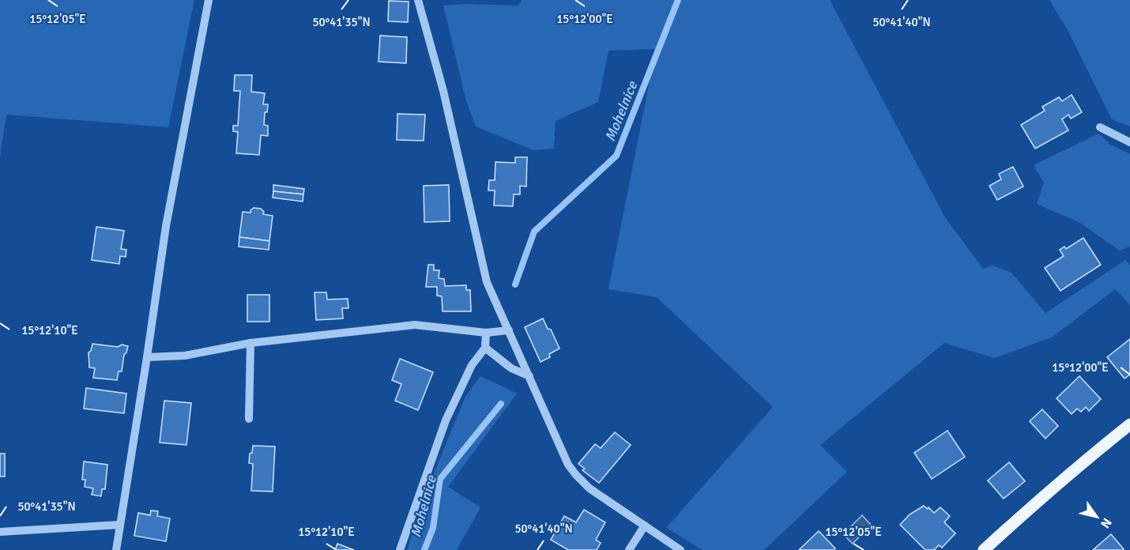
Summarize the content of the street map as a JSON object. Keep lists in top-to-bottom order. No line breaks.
{"water":["Mohelnice"],"north":"bottom right","coordinates":["15°12'05\"E","15°12'00\"E","50°41'35\"N","50°41'40\"N","15°12'10\"E"]}
